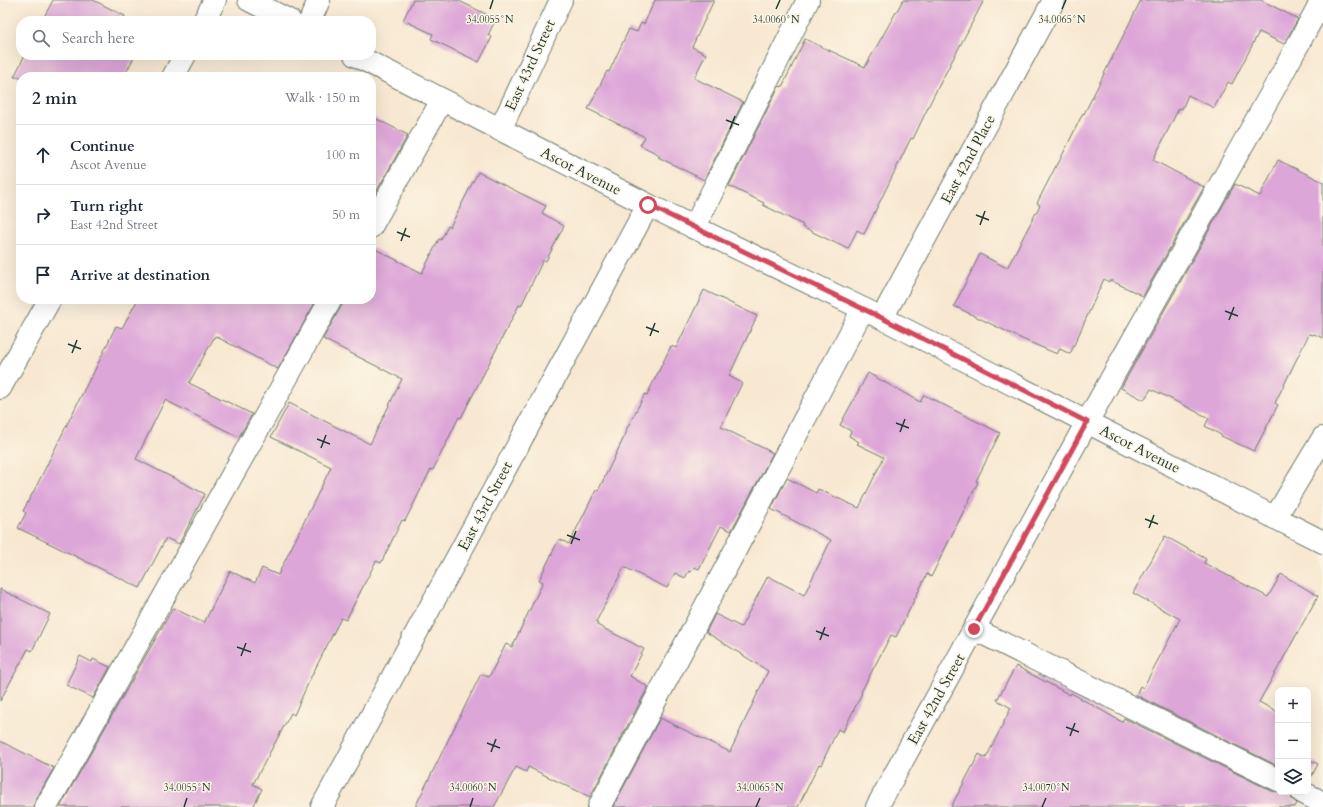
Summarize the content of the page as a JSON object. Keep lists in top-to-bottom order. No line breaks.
{"streets":{"street":["East 43rd Street","East 42nd Place","Ascot Avenue","East 42nd Street"]},"crossings":[["East 43rd Street","Ascot Avenue"],["East 42nd Place","Ascot Avenue"],["Ascot Avenue","East 42nd Street"]],"page":{"search":"Search here","heading":["2 min","Walk · 150 m"],"list":[["Continue","Ascot Avenue","100 m"],["Turn right","East 42nd Street","50 m"],"Arrive at destination"],"map_buttons":["+","−"]},"coordinates":["34.0055°N","34.0060°N","34.0065°N","34.0070°N"]}
